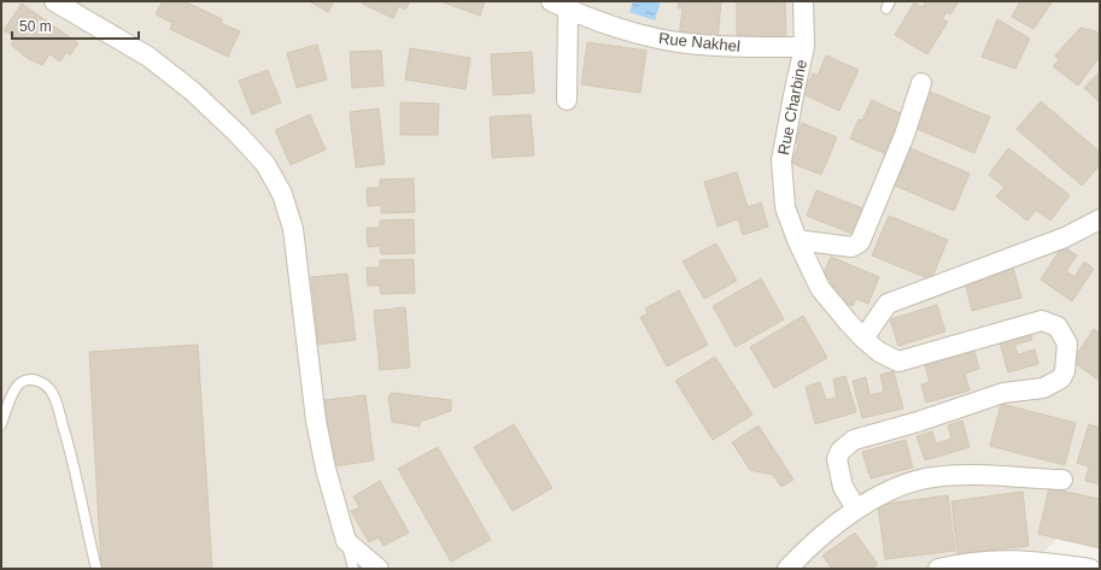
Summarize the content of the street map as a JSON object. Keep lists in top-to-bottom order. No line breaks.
{"streets":{"street":["Rue Nakhel","Rue Charbine"]},"crossings":[["Rue Nakhel","Rue Charbine"]],"scale_bar":"50 m"}
